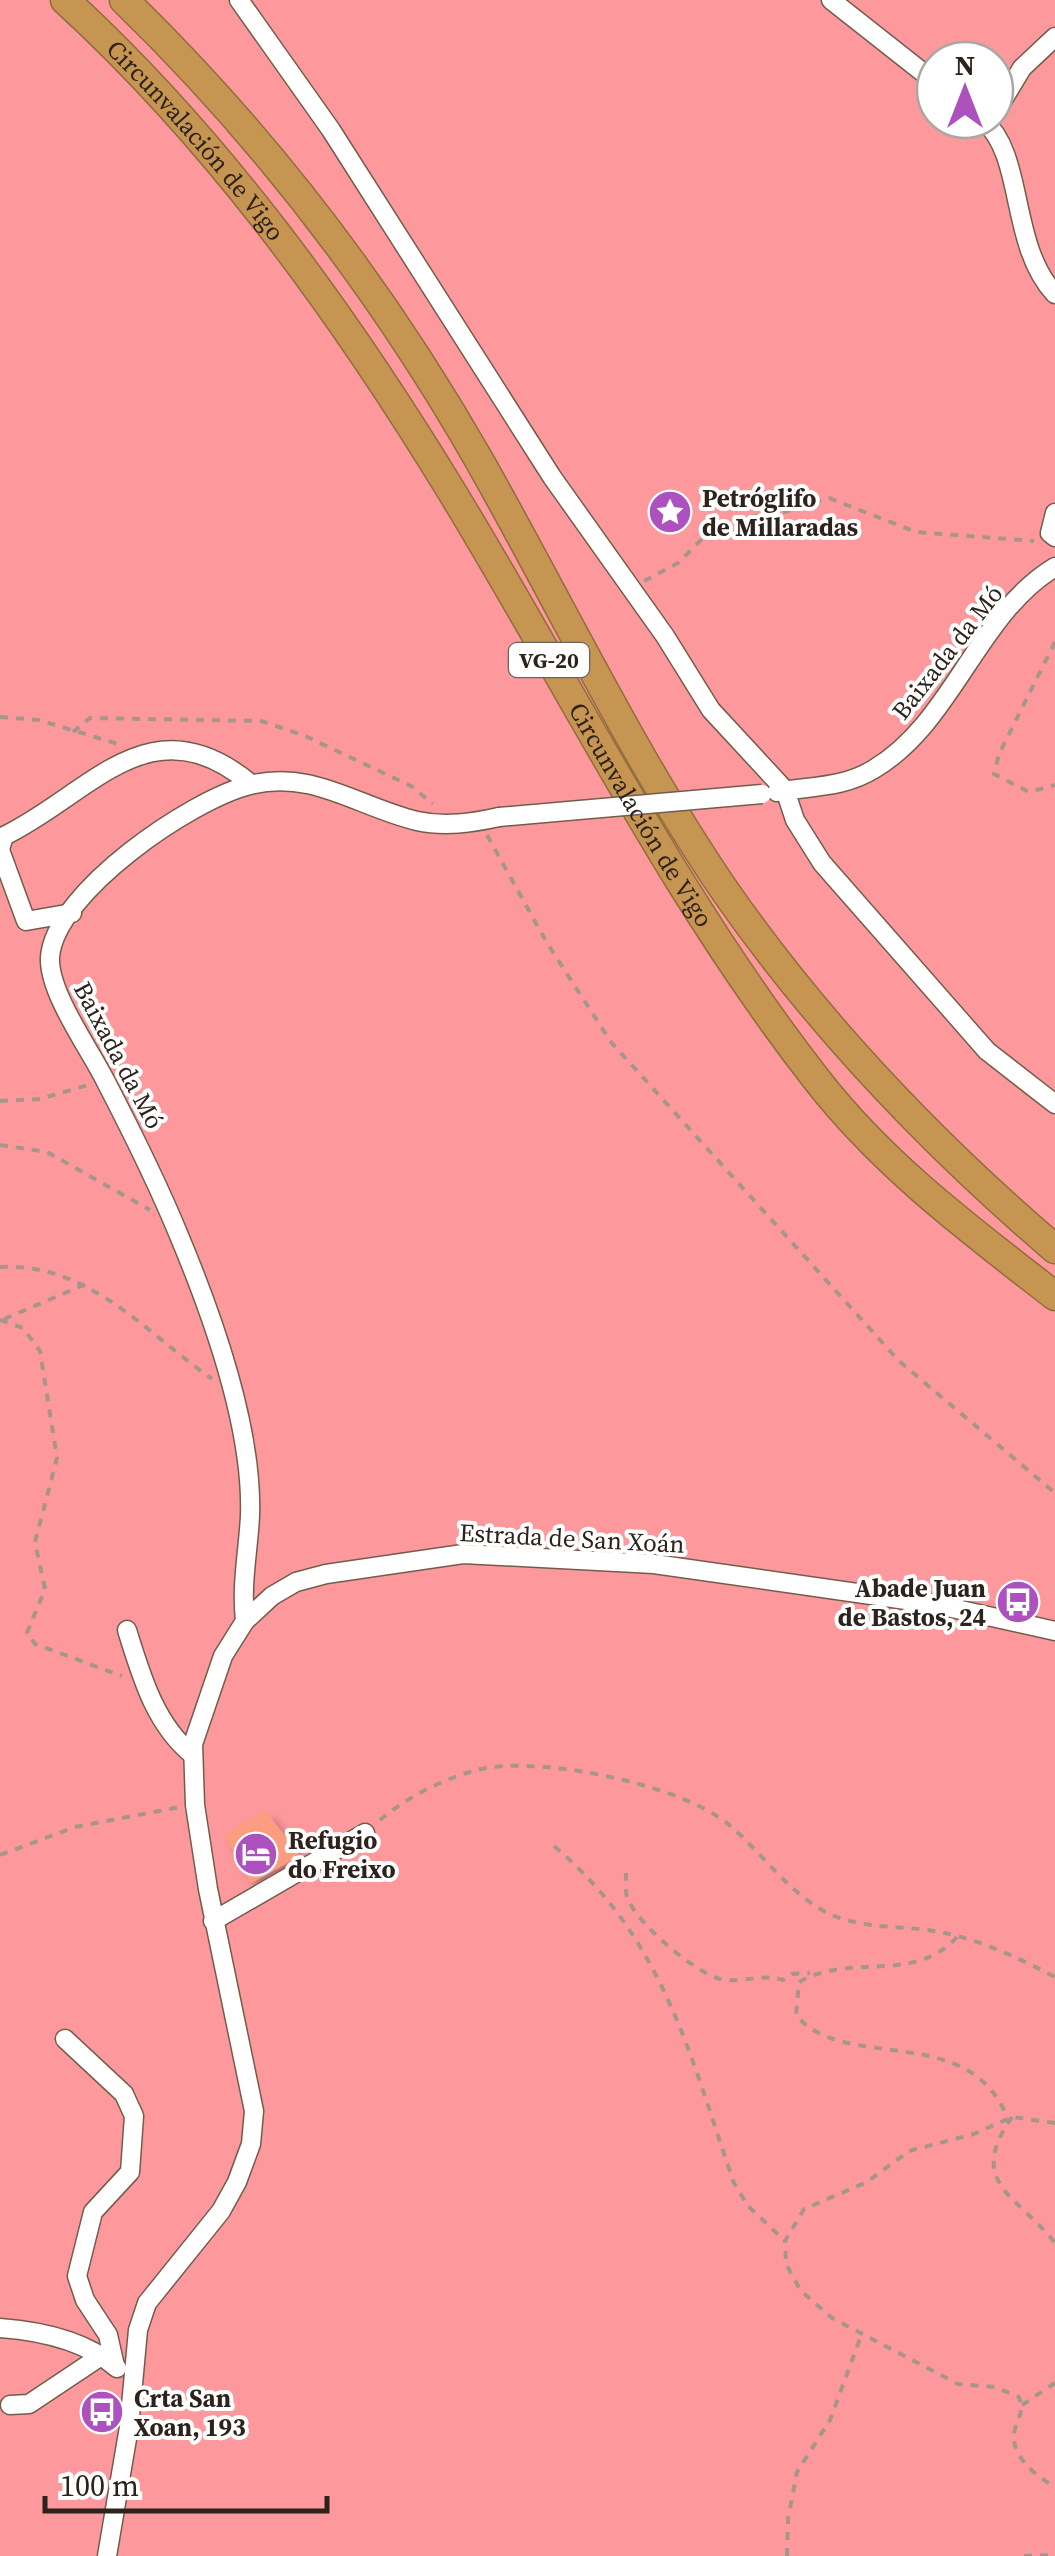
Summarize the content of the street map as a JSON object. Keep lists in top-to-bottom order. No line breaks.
{"streets":{"highway":["Circunvalación de Vigo","VG-20"],"street":["Baixada da Mó","Estrada de San Xoán"]},"crossings":[["Baixada da Mó","Estrada de San Xoán"]],"places":{"place":["Petróglifo de Millaradas"],"bus stop":["Abade Juan de Bastos, 24","Crta San Xoan, 193"],"hotel":["Refugio do Freixo"]},"scale_bar":"100 m","north":"top"}
